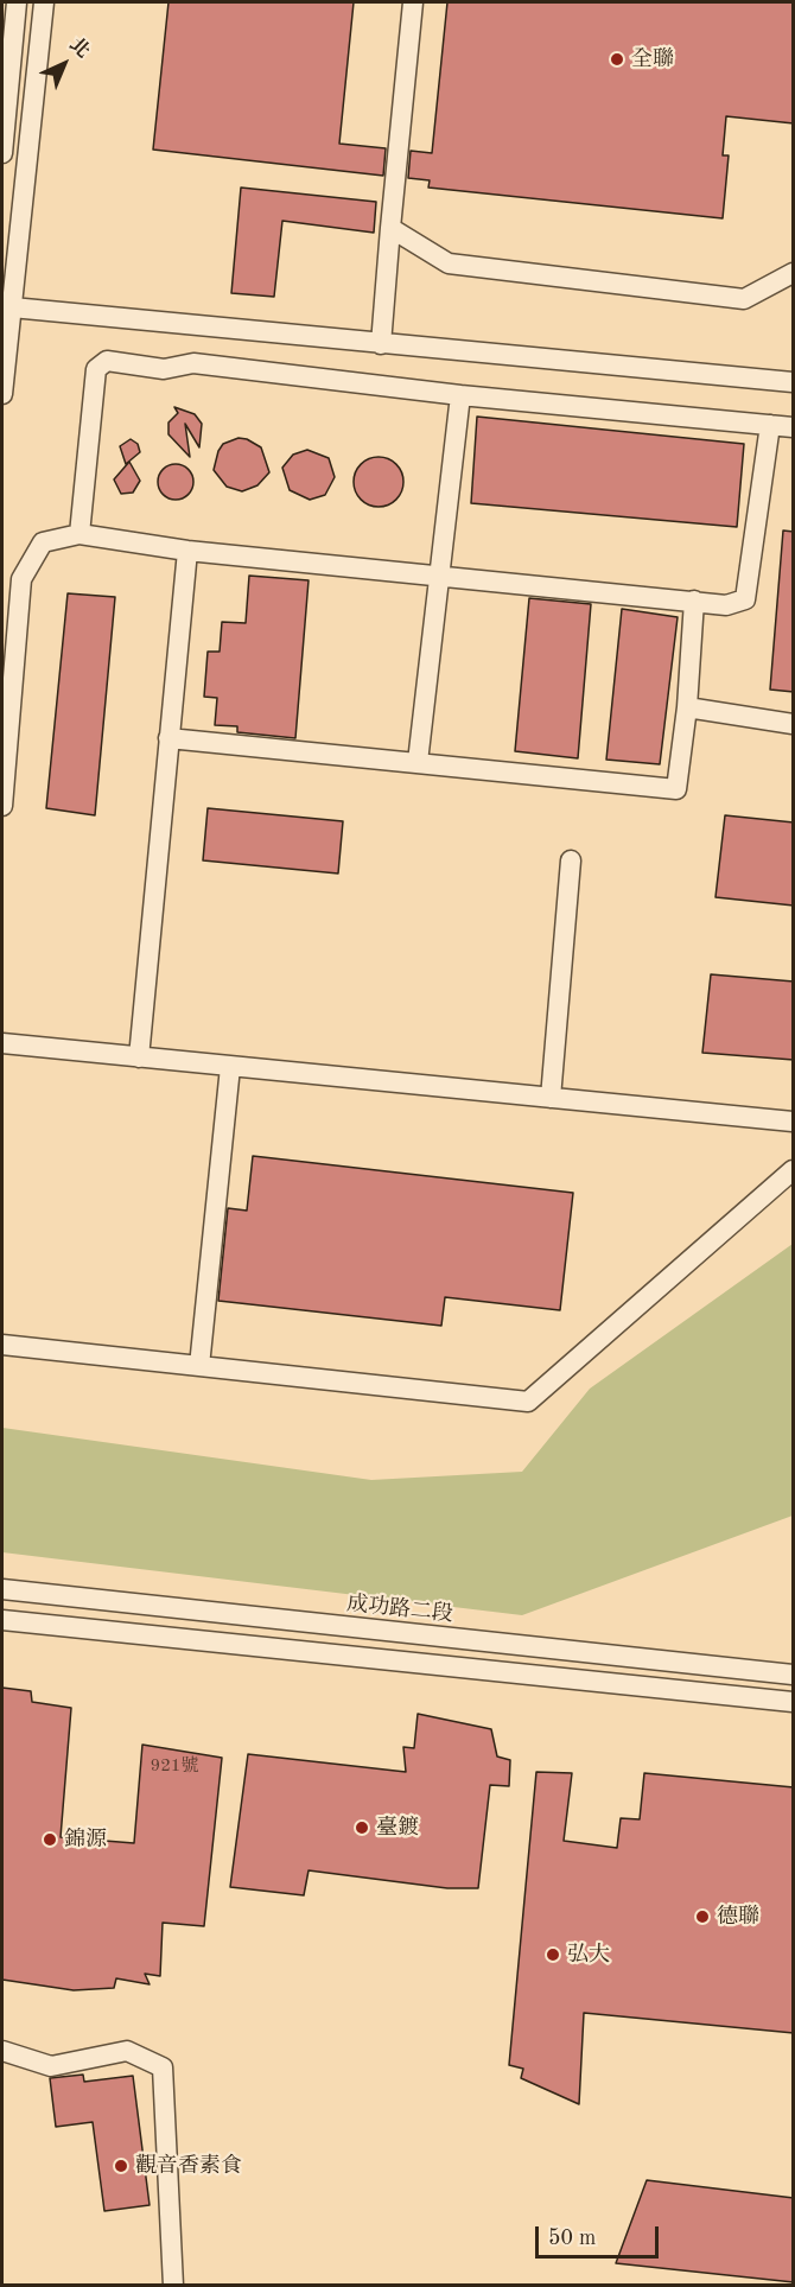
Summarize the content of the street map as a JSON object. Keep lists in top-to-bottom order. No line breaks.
{"streets":{"street":["成功路二段"]},"places":["全聯","臺鍍","錦源","德聯","弘大","觀音香素食"],"house_numbers":["921號"],"scale_bar":"50 m","north":"top right"}
